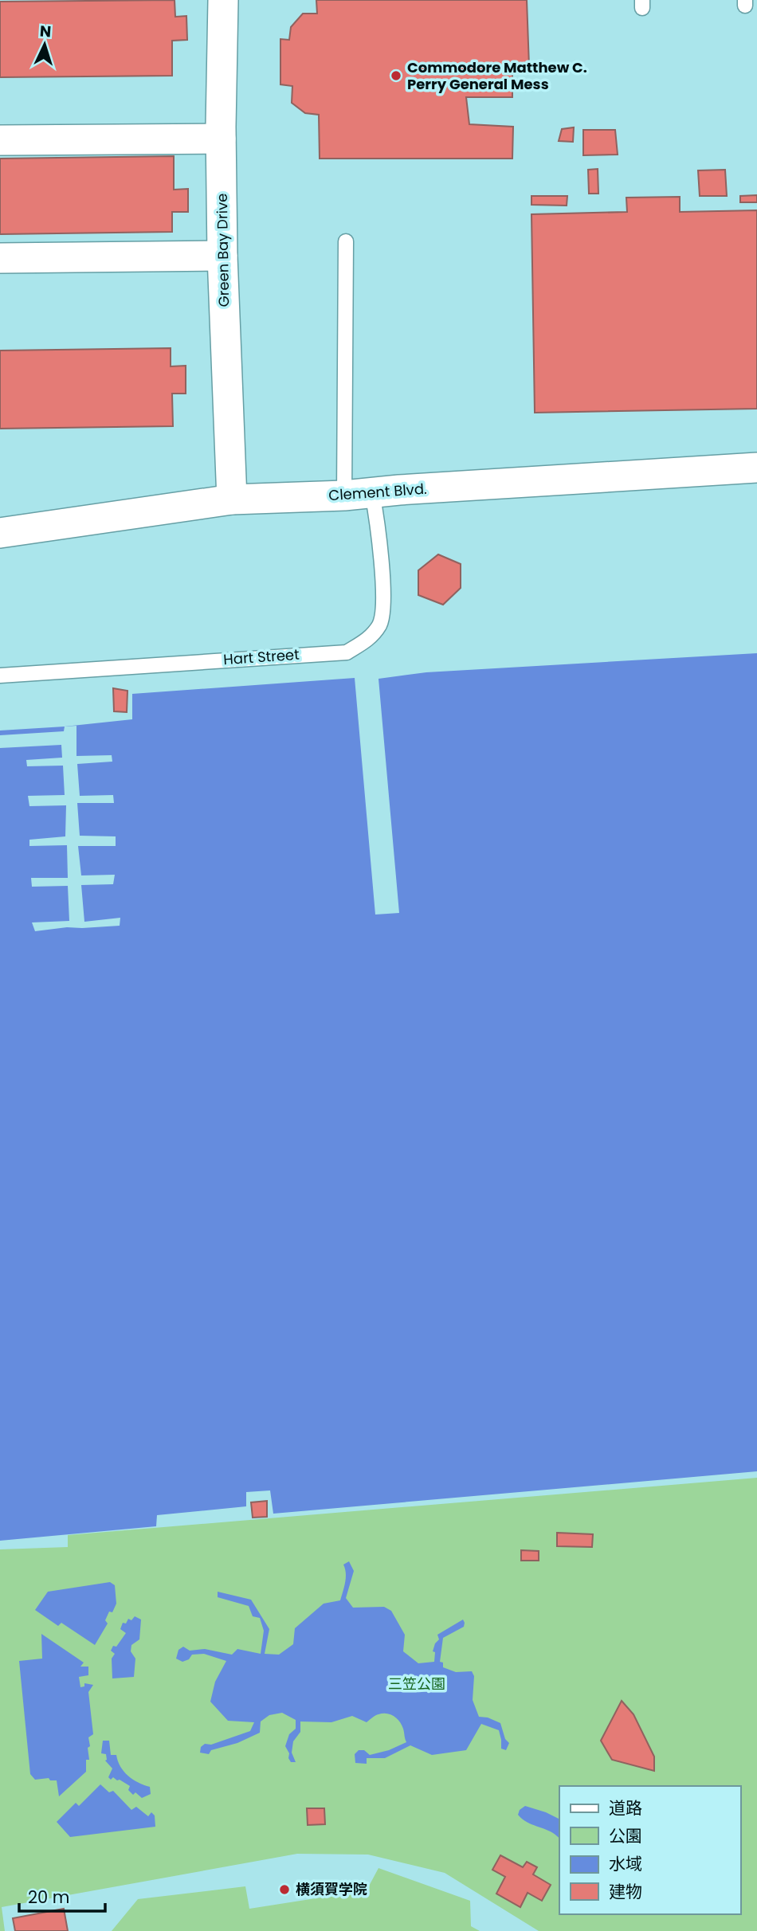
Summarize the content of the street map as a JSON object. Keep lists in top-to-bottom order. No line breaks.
{"streets":{"street":["Green Bay Drive","Clement Blvd."],"lane":["Hart Street"]},"crossings":[["Green Bay Drive","Clement Blvd."],["Clement Blvd.","Hart Street"]],"parks":["三笠公園"],"places":["Commodore Matthew C. Perry General Mess","横須賀学院"],"legend":["道路","公園","水域","建物"],"scale_bar":"20 m","north":"top"}
